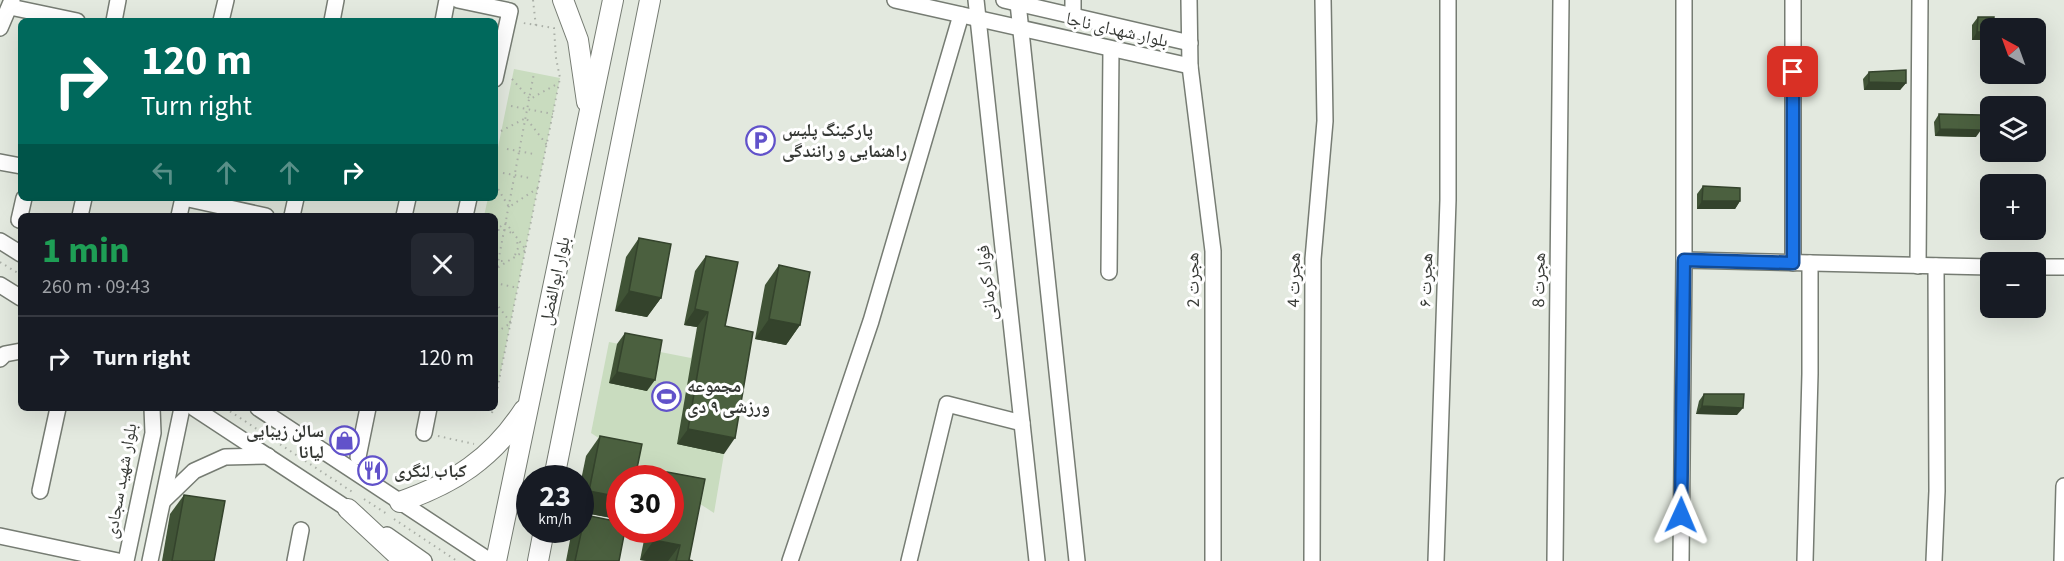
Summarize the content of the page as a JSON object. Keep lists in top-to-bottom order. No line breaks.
{"streets":{"main road":["بلوار ابوالفضل"],"street":["بلوار شهدای ناجا","هجرت 2","هجرت 4","هجرت ۶","هجرت 8","فواد کرمانی","بلوار شهید سجادی"]},"crossings":[["بلوار شهدای ناجا","هجرت 2"],["بلوار شهدای ناجا","فواد کرمانی"]],"places":{"parking":["پارکینگ پلیس راهنمایی و رانندگی"],"sports":["مجموعه ورزشی ۹ دی"],"shop":["سالن زیبایی لیانا"],"restaurant":["کباب لنگری"]},"north":"top left","page":{"map_buttons":["+","−"],"turn":["120 m","Turn right"],"heading":["1 min","260 m · 09:43"],"list":[{"name":"Turn right","value":"120 m"}],"speed":"23 km/h","limit":"30"}}
